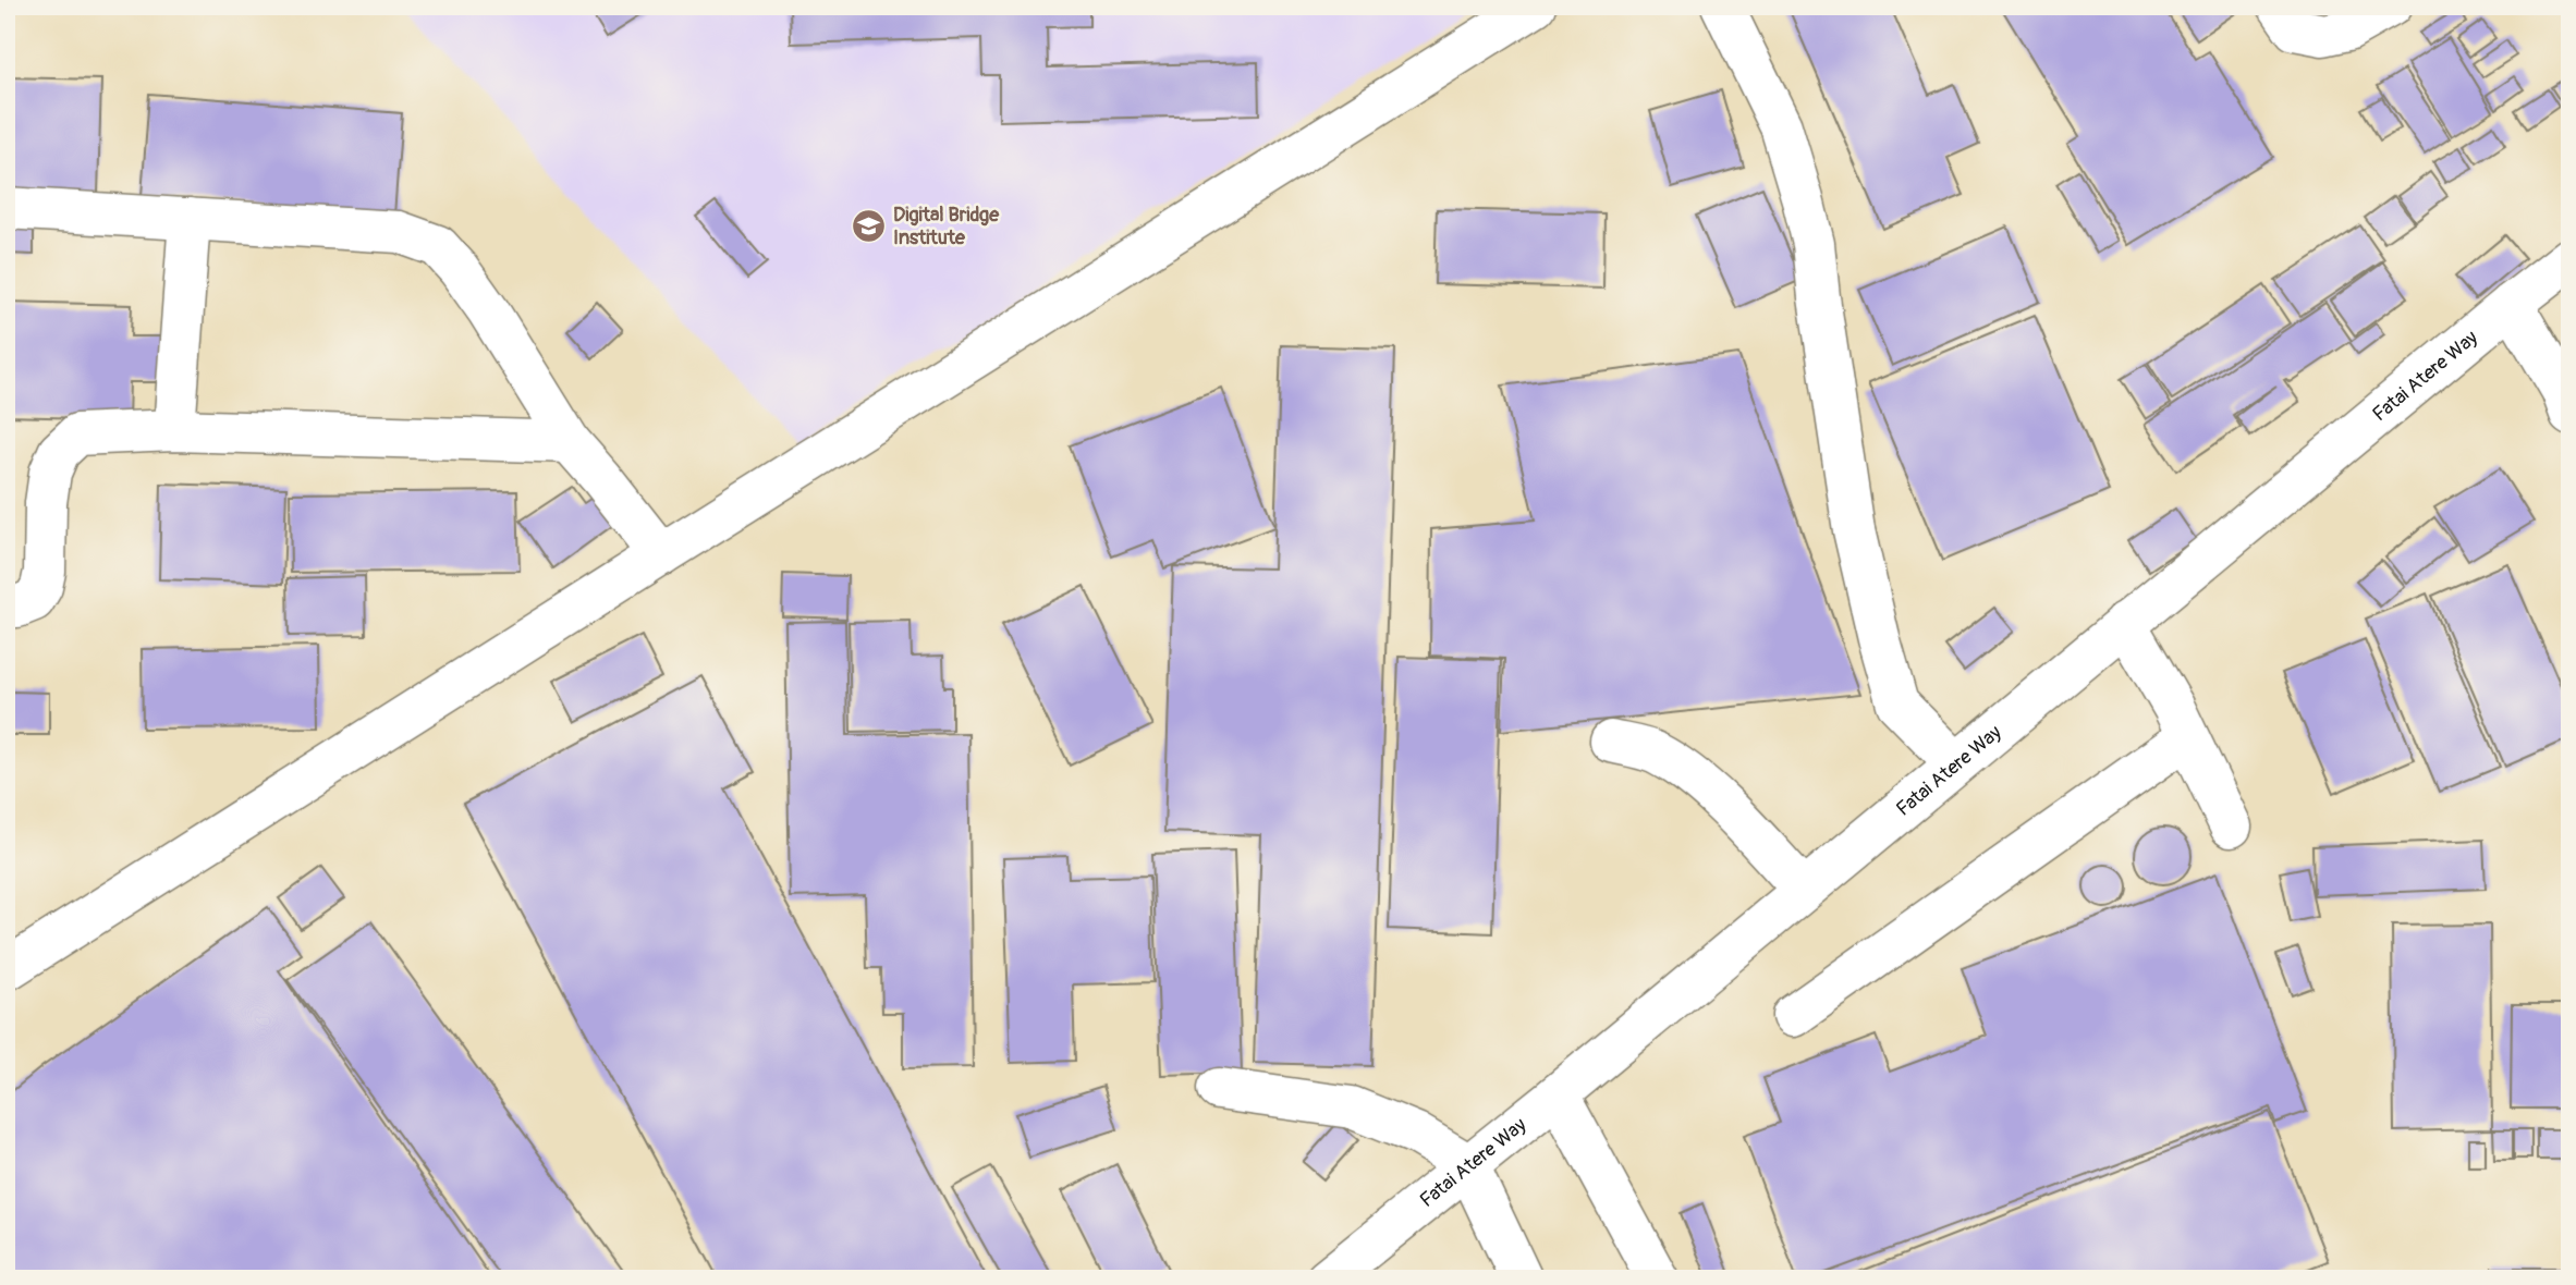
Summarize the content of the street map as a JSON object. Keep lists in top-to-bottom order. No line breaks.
{"streets":{"street":["Fatai Atere Way"]},"places":{"school or university":["Digital Bridge Institute"]}}
